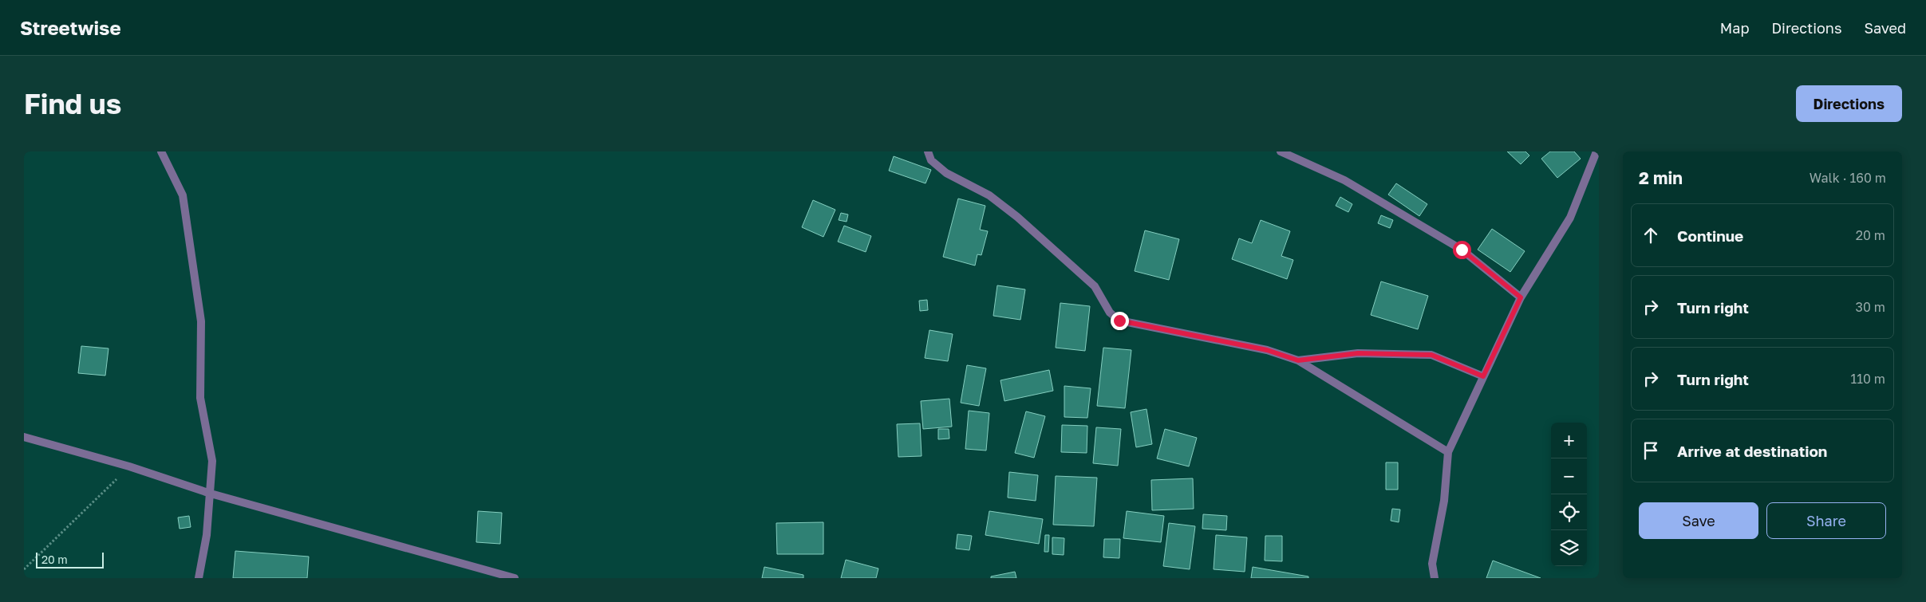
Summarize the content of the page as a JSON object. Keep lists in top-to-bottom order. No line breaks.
{"scale_bar":"20 m","page":{"header":"Streetwise","nav":["Map","Directions","Saved"],"buttons":["Directions",["Save","Share"]],"title":"Find us","heading":["2 min","Walk · 160 m"],"list":[["Continue","20 m"],["Turn right","30 m"],["Turn right","110 m"],"Arrive at destination"],"map_buttons":["+","−"],"scale":"20 m"}}
